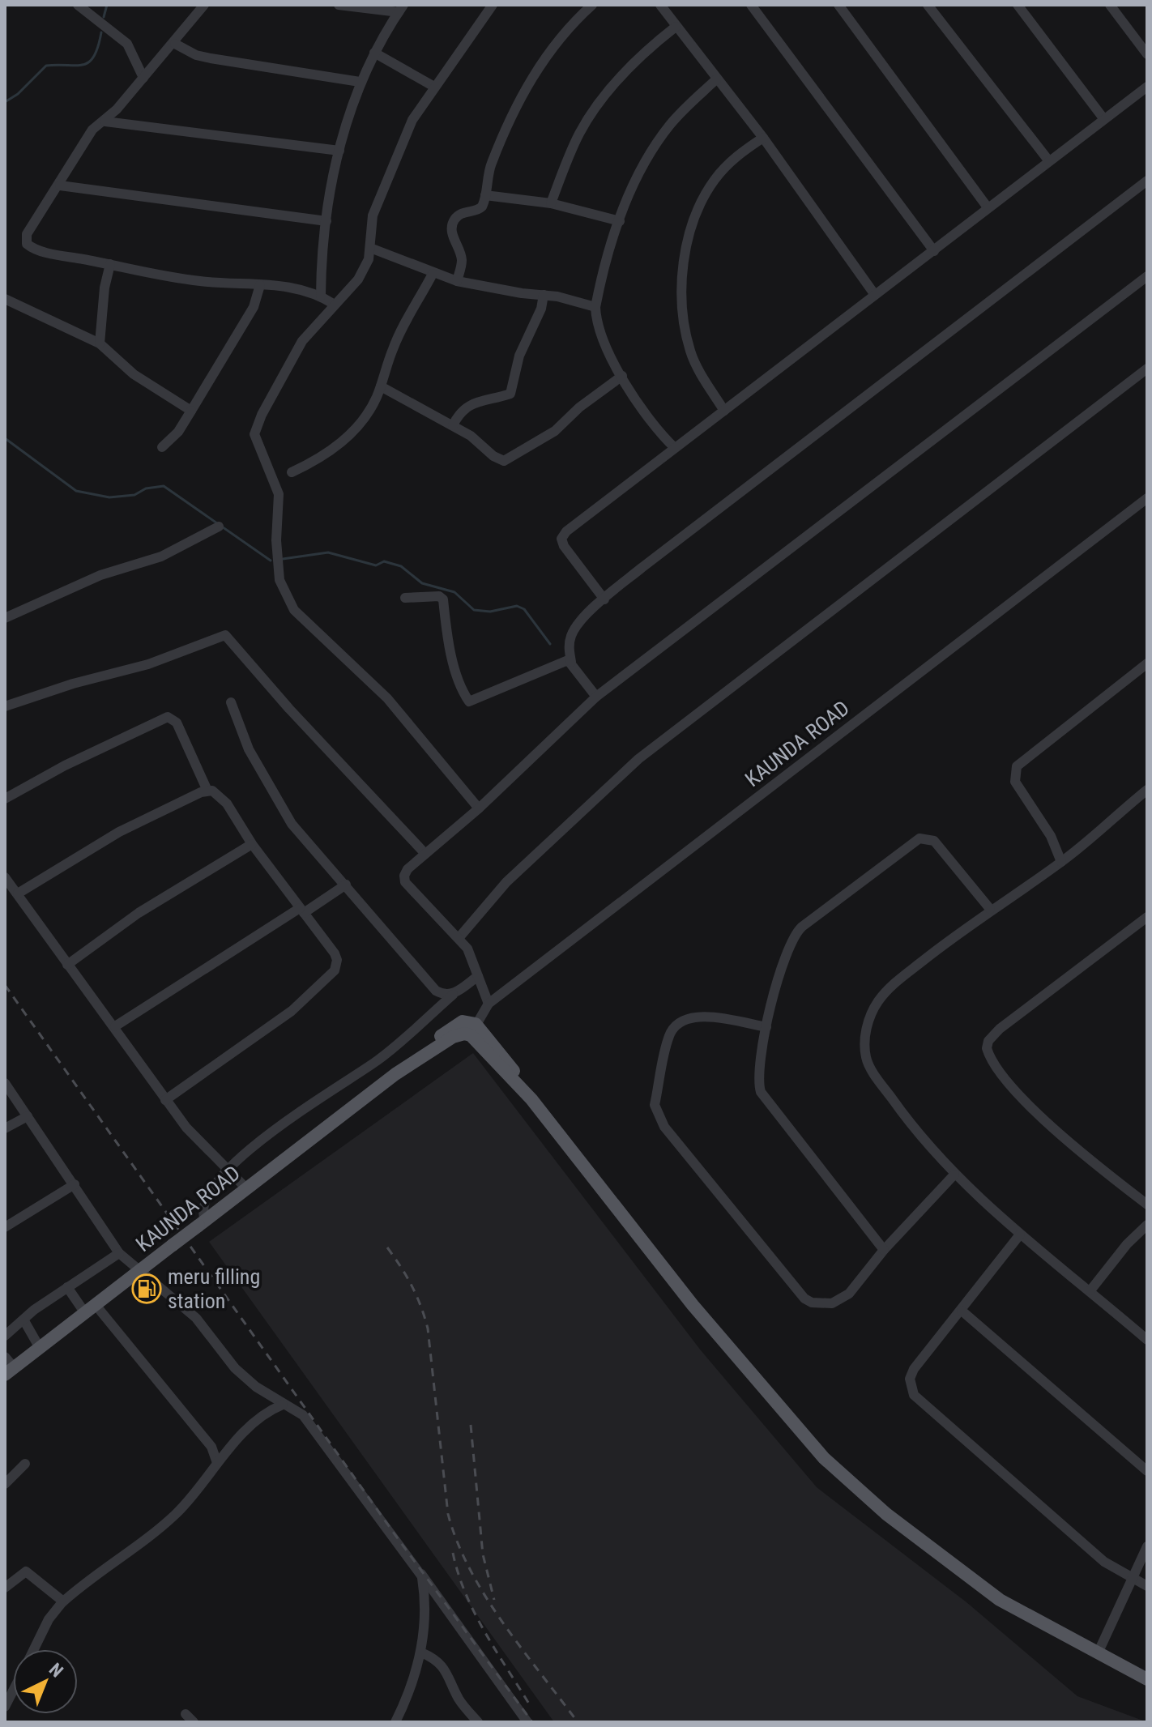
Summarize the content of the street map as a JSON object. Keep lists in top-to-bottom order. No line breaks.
{"streets":{"main road":["KAUNDA ROAD"]},"places":{"fuel station":["meru filling station"]},"north":"top right"}
